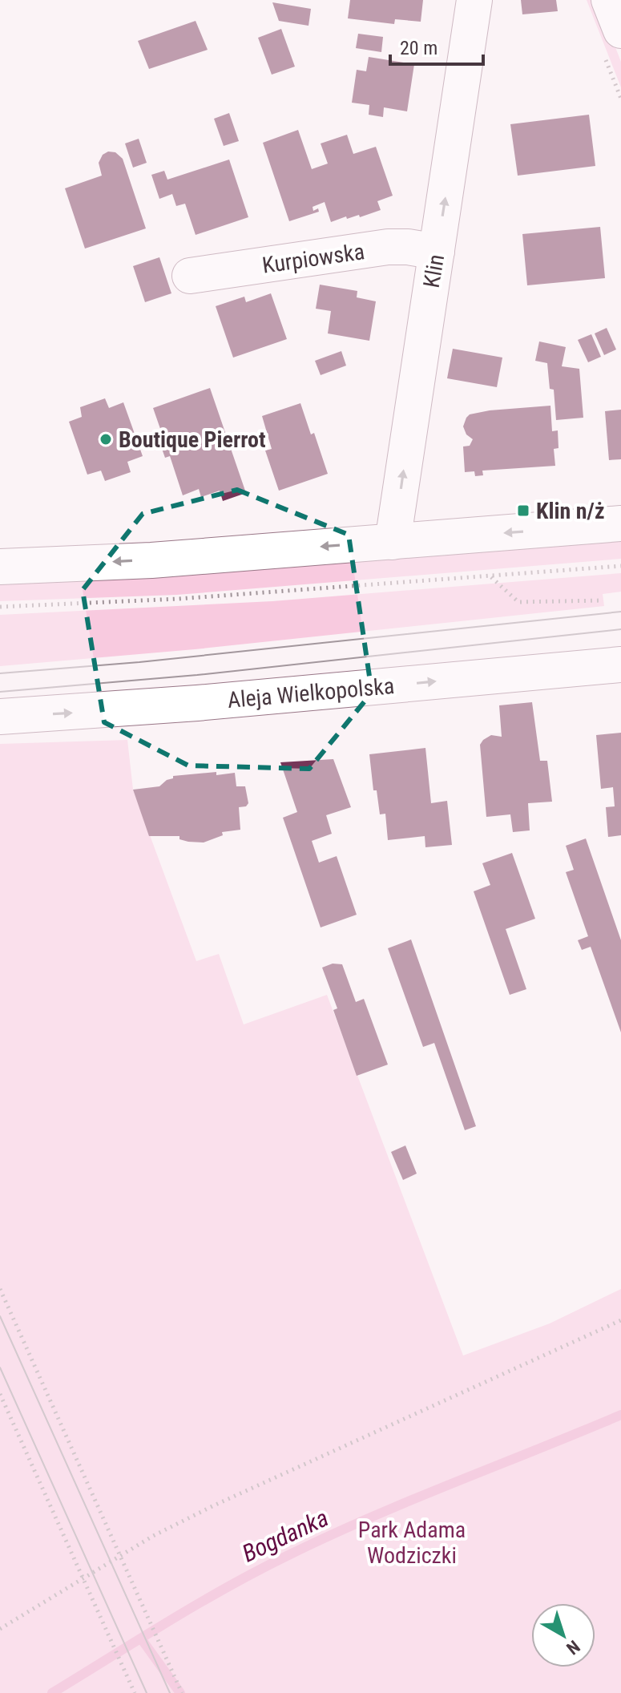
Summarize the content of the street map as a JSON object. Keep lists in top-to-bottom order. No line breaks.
{"streets":{"street":["Kurpiowska","Klin","Aleja Wielkopolska"]},"crossings":[["Kurpiowska","Klin"]],"one_way":["Klin"],"water":["Bogdanka"],"parks":["Park Adama Wodziczki"],"places":{"other":["Boutique Pierrot"],"transit":["Klin n/ż"]},"scale_bar":"20 m","north":"bottom right"}
